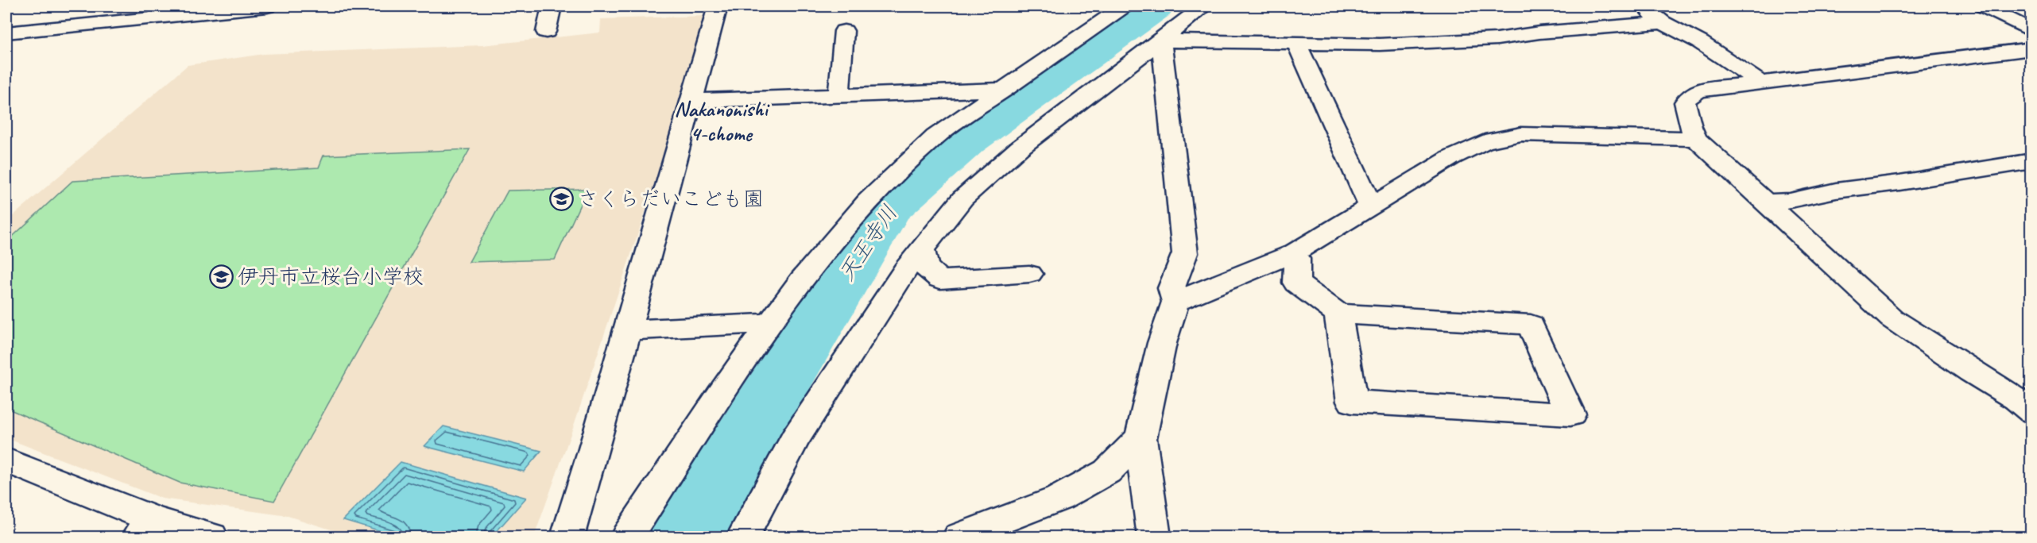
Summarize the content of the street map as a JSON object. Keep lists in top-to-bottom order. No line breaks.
{"districts":["Nakanonishi 4-chome"],"water":["天王寺川"],"places":{"school or university":["さくらだいこども園","伊丹市立桜台小学校"]}}
